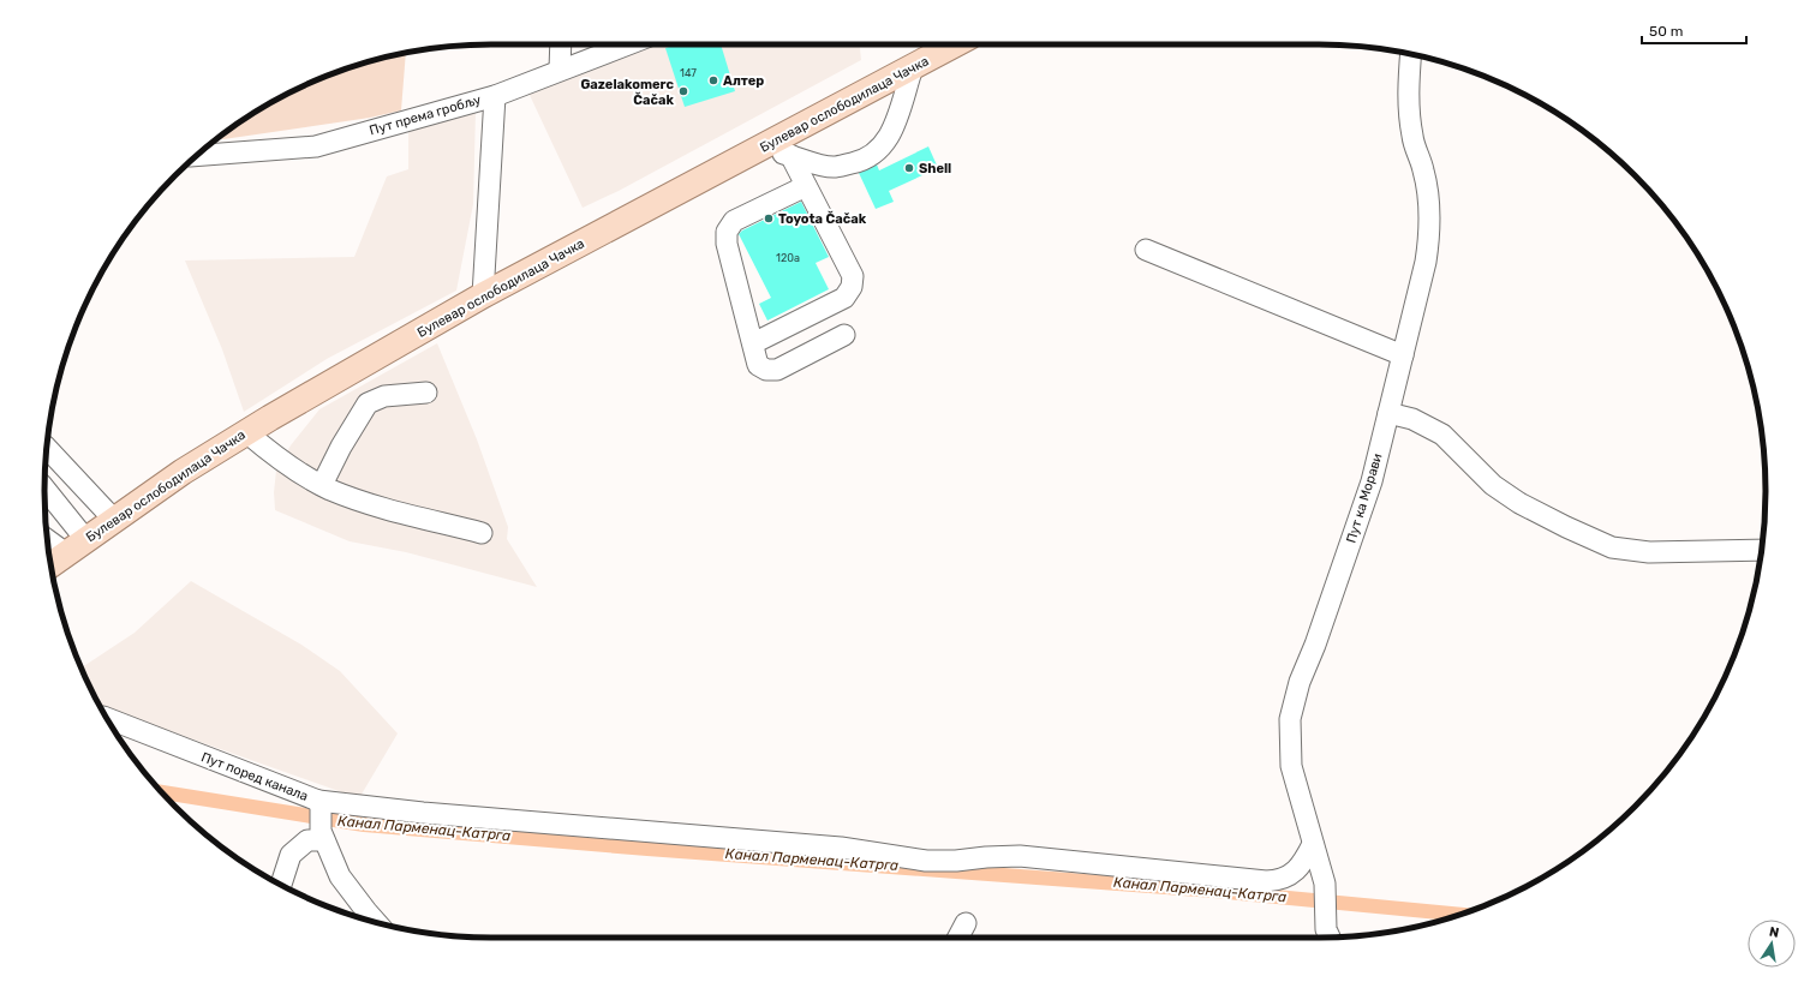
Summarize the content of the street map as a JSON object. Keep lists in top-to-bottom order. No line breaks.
{"streets":{"main road":["Булевар ослободилаца Чачка"],"street":["Пут према гробљу","Пут ка Морави","Пут поред канала"]},"water":["Канал Парменац-Катрга"],"places":["Алтер","Gazelakomerc Čačak","Shell","Toyota Čačak"],"house_numbers":["147","120a"],"scale_bar":"50 m","north":"top"}
